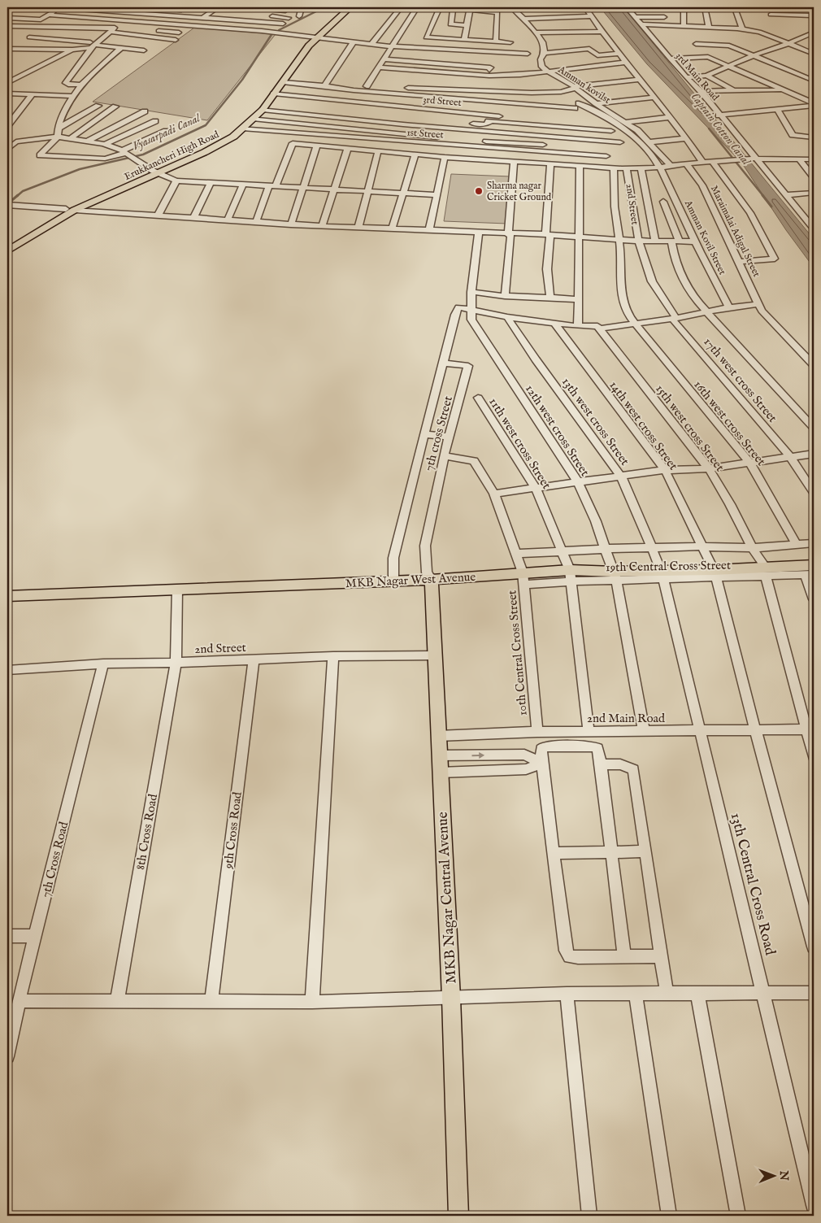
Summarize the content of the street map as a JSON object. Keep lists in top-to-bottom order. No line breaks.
{"streets":{"main road":["Erukkancheri High Road","MKB Nagar West Avenue","MKB Nagar Central Avenue"],"street":["3rd Main Road","Amman kovilst","3rd Street","1st Street","2nd Street","Maraimalai Adigal Street","Amman Kovil Street","17th west cross Street","13th west cross Street","16th west cross Street","14th west cross Street","15th west cross Street","12th west cross Street","7th cross Street","11th west cross Street","10th Central Cross Street","2nd Main Road","9th Cross Road","8th Cross Road","7th Cross Road","13th Central Cross Road"]},"crossings":[["3rd Street","Erukkancheri High Road"],["1st Street","Erukkancheri High Road"],["2nd Street","17th west cross Street"],["2nd Street","9th Cross Road"],["2nd Street","8th Cross Road"],["2nd Street","7th Cross Road"],["2nd Street","MKB Nagar Central Avenue"],["13th west cross Street","MKB Nagar West Avenue"],["13th west cross Street","13th Central Cross Road"],["14th west cross Street","MKB Nagar West Avenue"],["14th west cross Street","2nd Main Road"],["15th west cross Street","MKB Nagar West Avenue"],["12th west cross Street","MKB Nagar West Avenue"],["12th west cross Street","2nd Main Road"],["7th cross Street","MKB Nagar West Avenue"],["7th cross Street","10th Central Cross Street"],["7th cross Street","MKB Nagar Central Avenue"],["11th west cross Street","MKB Nagar West Avenue"],["11th west cross Street","2nd Main Road"],["MKB Nagar West Avenue","10th Central Cross Street"],["MKB Nagar West Avenue","8th Cross Road"],["MKB Nagar West Avenue","13th Central Cross Road"],["MKB Nagar West Avenue","MKB Nagar Central Avenue"],["10th Central Cross Street","2nd Main Road"],["2nd Main Road","13th Central Cross Road"],["2nd Main Road","MKB Nagar Central Avenue"]],"water":["Captain Cotton Canal","Vyasarpadi Canal"],"places":["Sharma nagar Cricket Ground"],"north":"right"}
